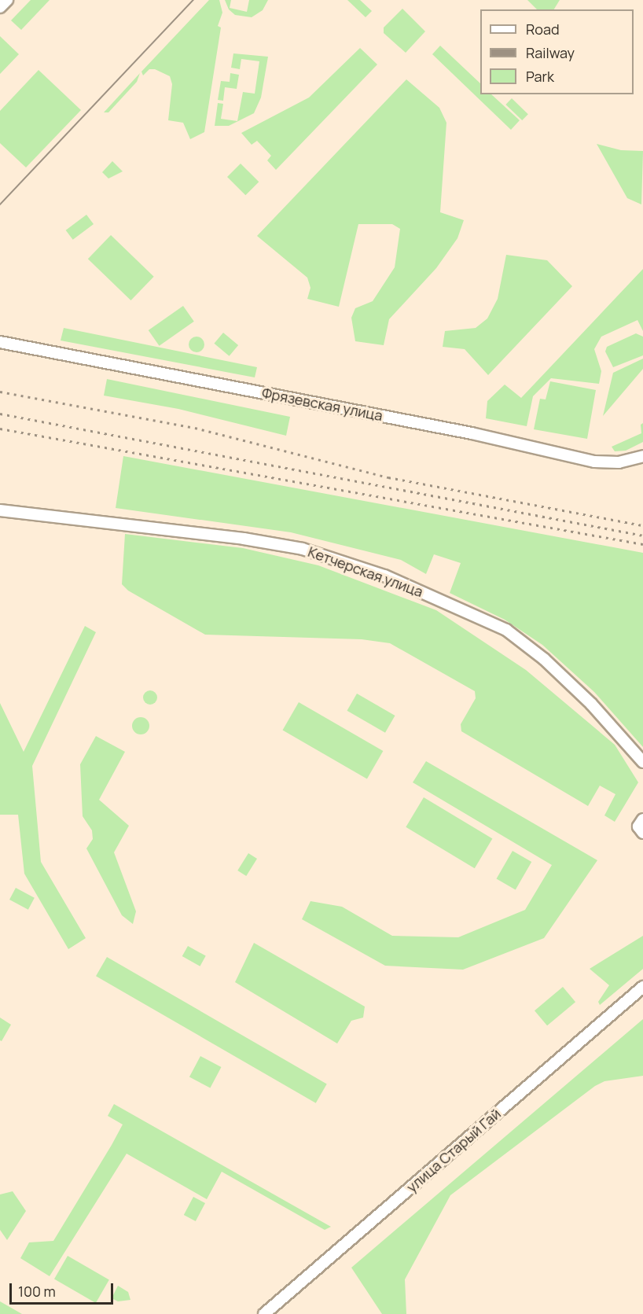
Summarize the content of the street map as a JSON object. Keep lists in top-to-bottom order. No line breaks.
{"streets":{"main road":["Фрязевская улица","Кетчерская улица","улица Старый Гай"]},"legend":["Road","Railway","Park"],"scale_bar":"100 m"}
